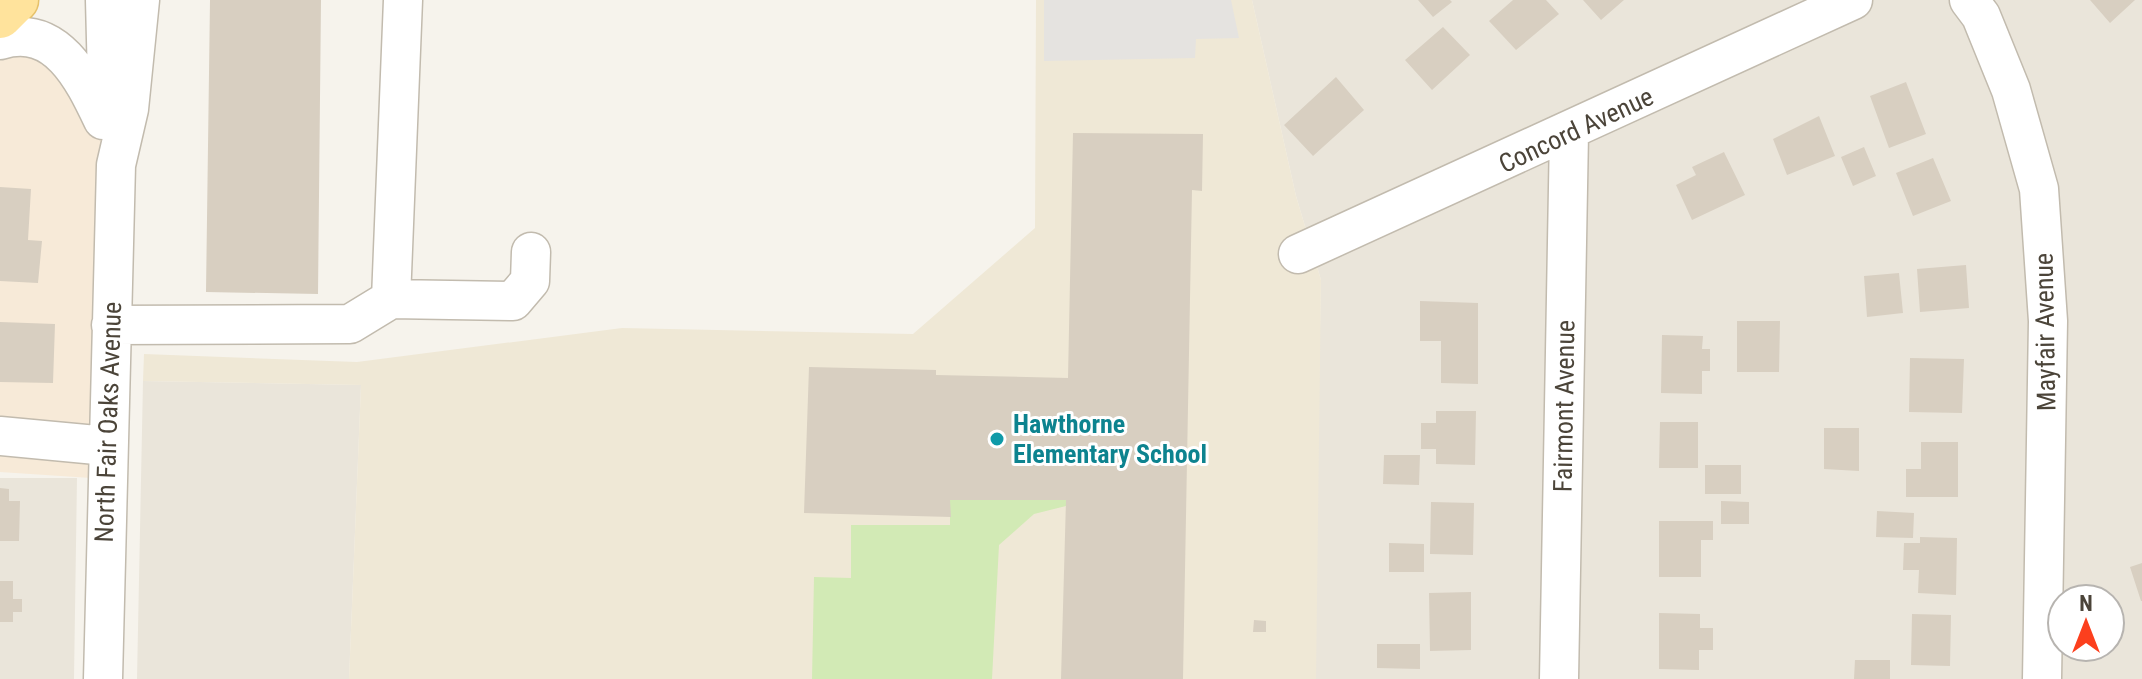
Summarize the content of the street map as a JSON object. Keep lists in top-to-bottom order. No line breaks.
{"streets":{"street":["Concord Avenue","Mayfair Avenue","Fairmont Avenue","North Fair Oaks Avenue"]},"crossings":[["Concord Avenue","Fairmont Avenue"]],"places":["Hawthorne Elementary School"],"north":"top"}
